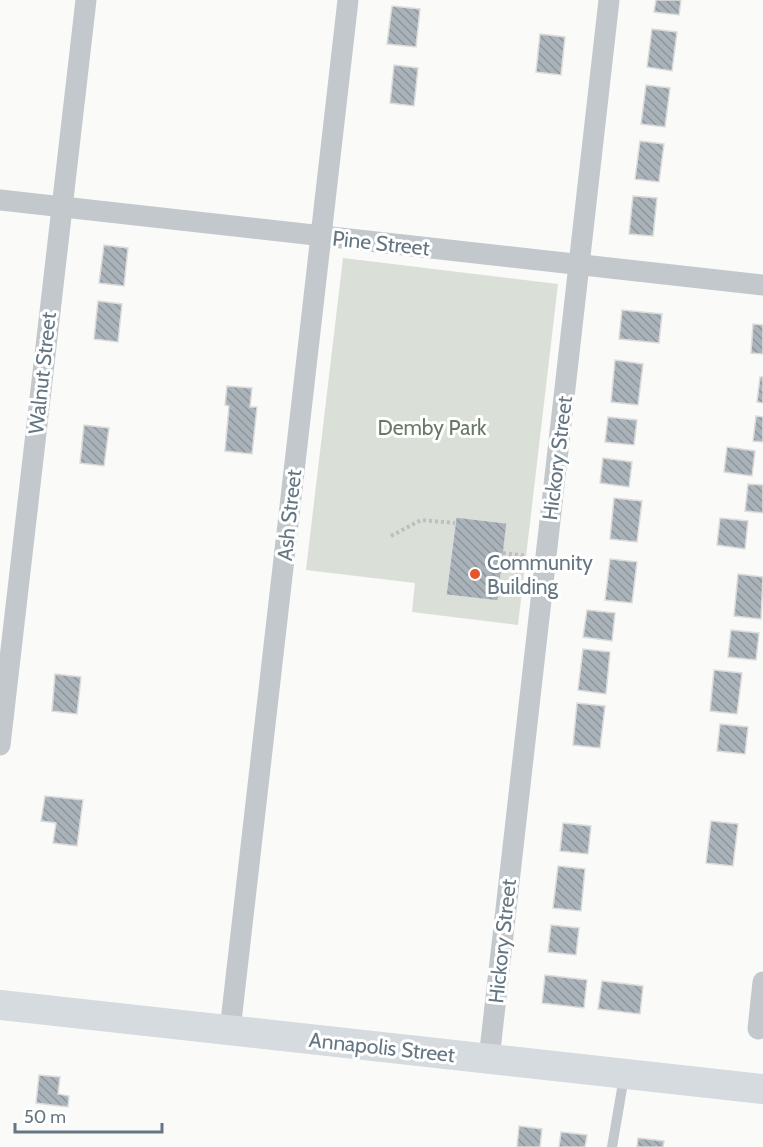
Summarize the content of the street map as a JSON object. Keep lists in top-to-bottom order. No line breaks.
{"streets":{"street":["Pine Street","Walnut Street","Hickory Street","Ash Street","Annapolis Street"]},"crossings":[["Pine Street","Walnut Street"],["Pine Street","Hickory Street"],["Pine Street","Ash Street"],["Hickory Street","Annapolis Street"],["Ash Street","Annapolis Street"]],"parks":["Demby Park"],"places":["Community Building"],"scale_bar":"50 m"}
